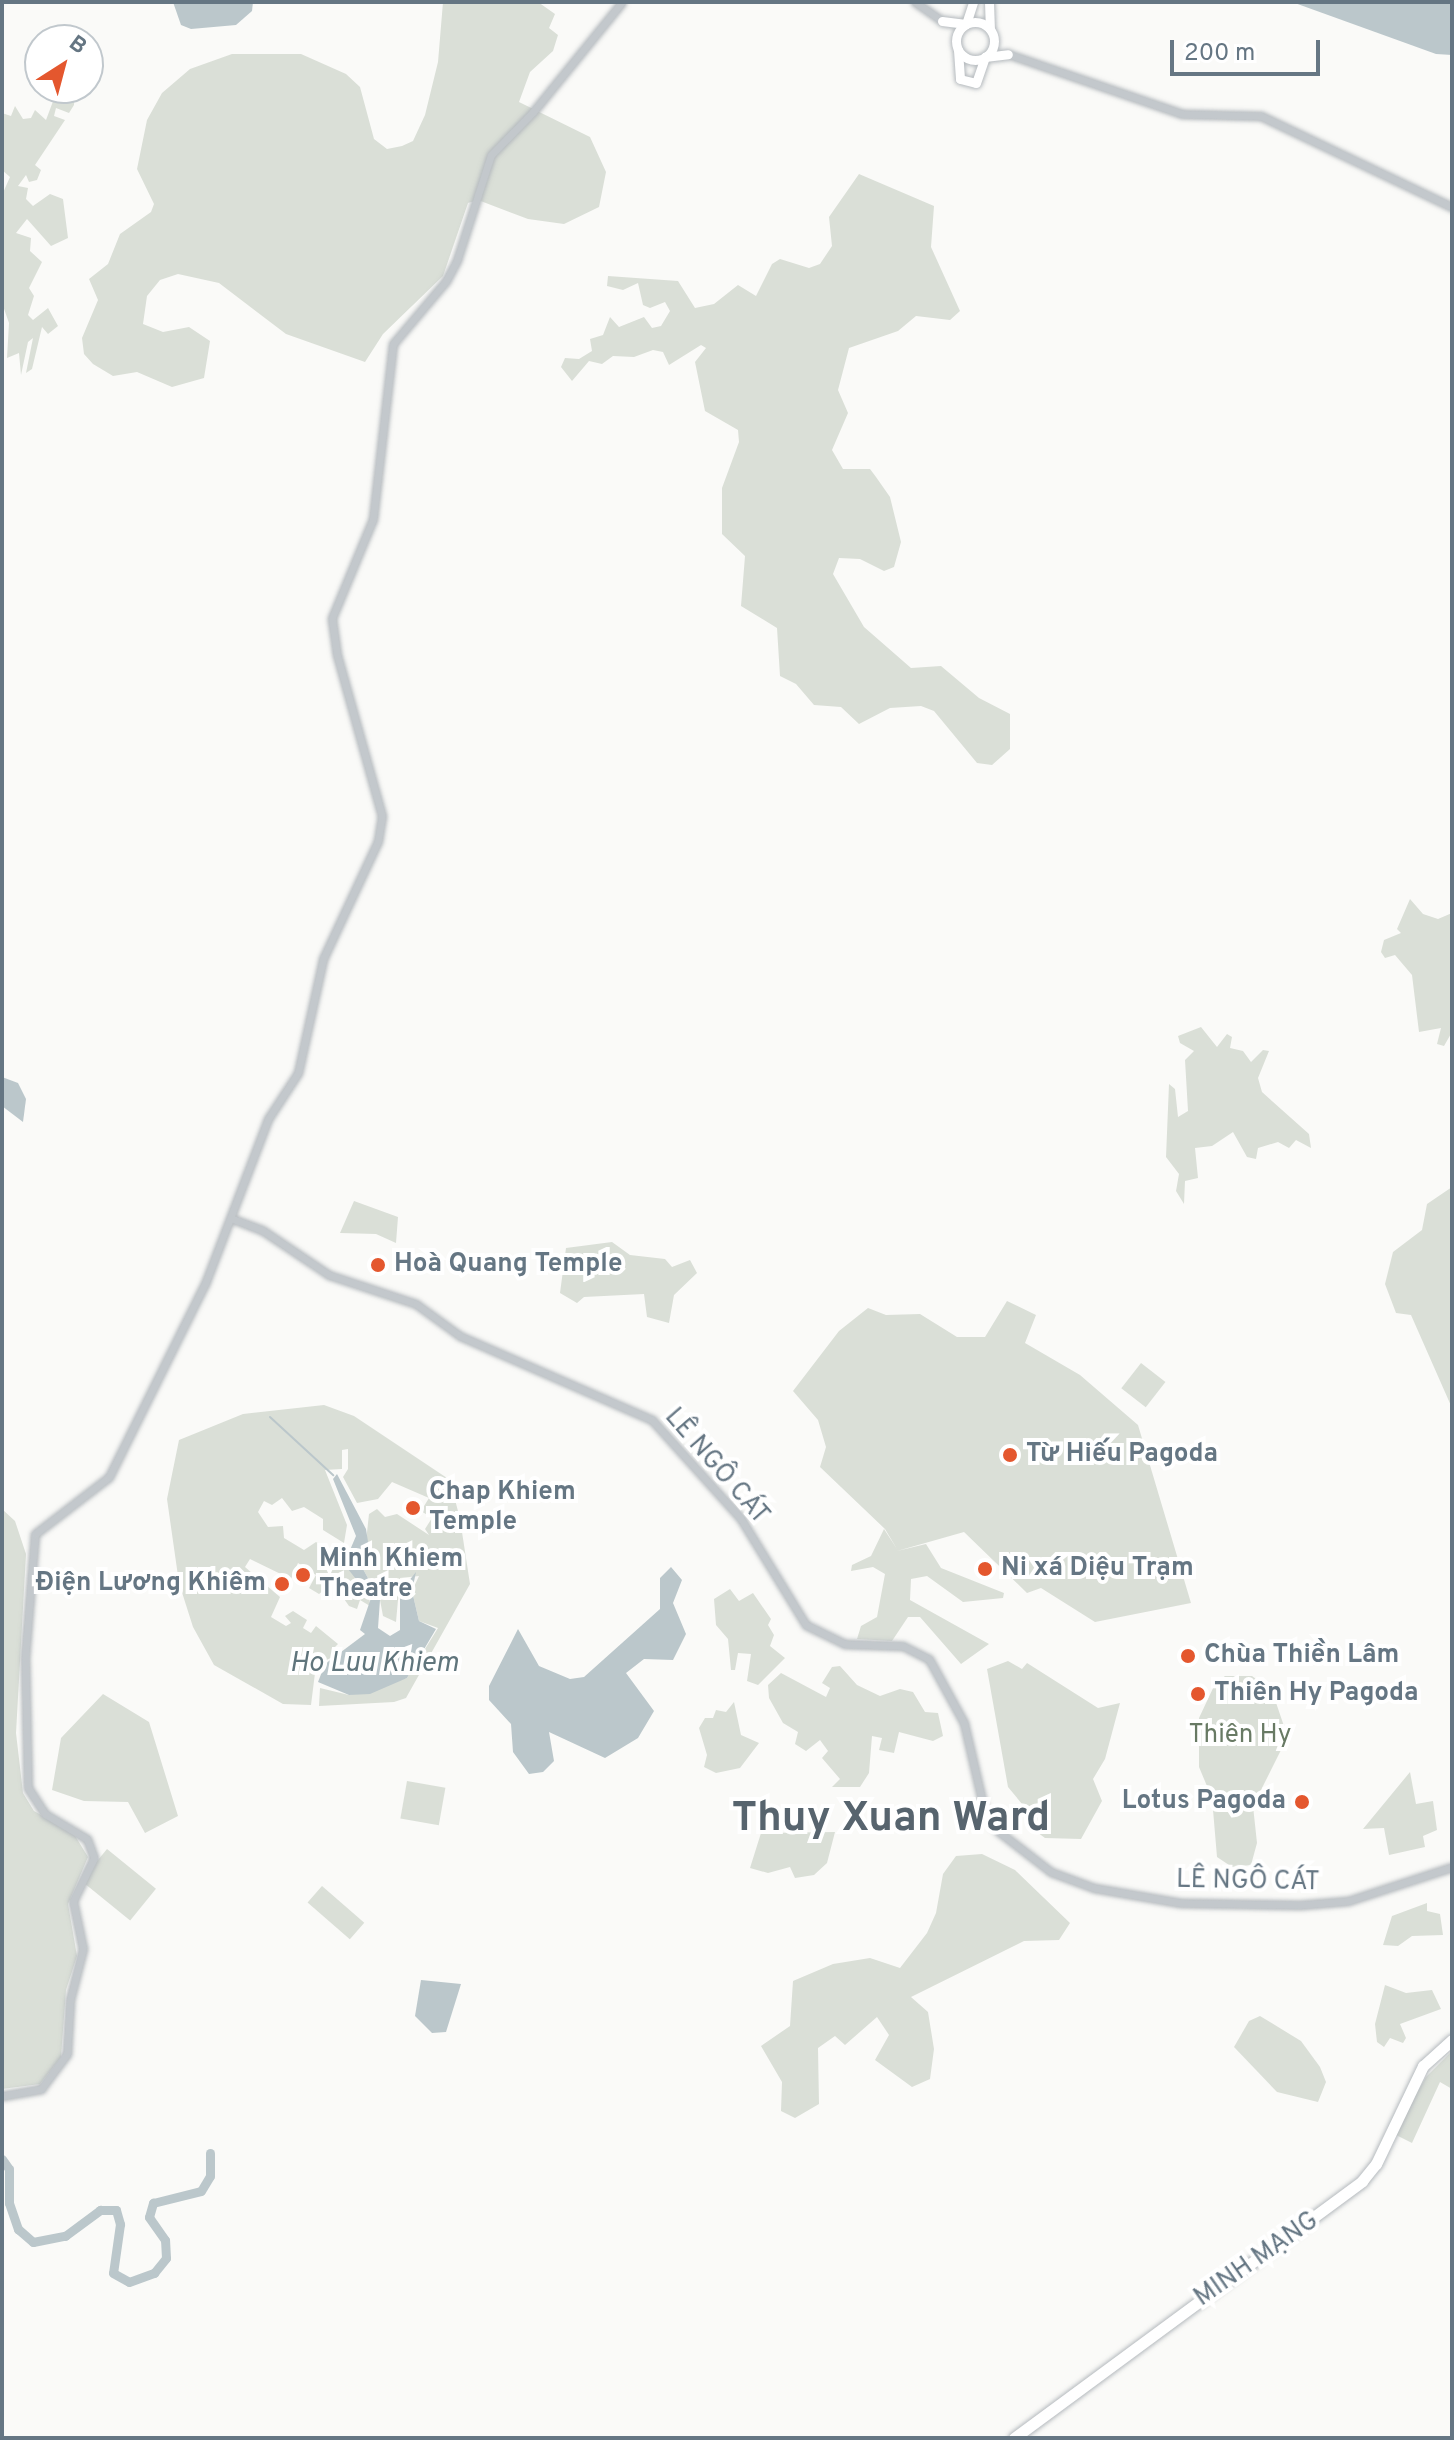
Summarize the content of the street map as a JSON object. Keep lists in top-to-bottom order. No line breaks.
{"streets":{"highway":["MINH MẠNG"],"street":["LÊ NGÔ CÁT"]},"districts":["Thuy Xuan Ward"],"water":["Ho Luu Khiem"],"parks":["Thiên Hy"],"places":["Hoà Quang Temple","Từ Hiếu Pagoda","Chap Khiem Temple","Ni xá Diệu Trạm","Minh Khiem Theatre","Điện Lương Khiêm","Chùa Thiền Lâm","Thiên Hy Pagoda","Lotus Pagoda"],"scale_bar":"200 m","north":"top right"}
